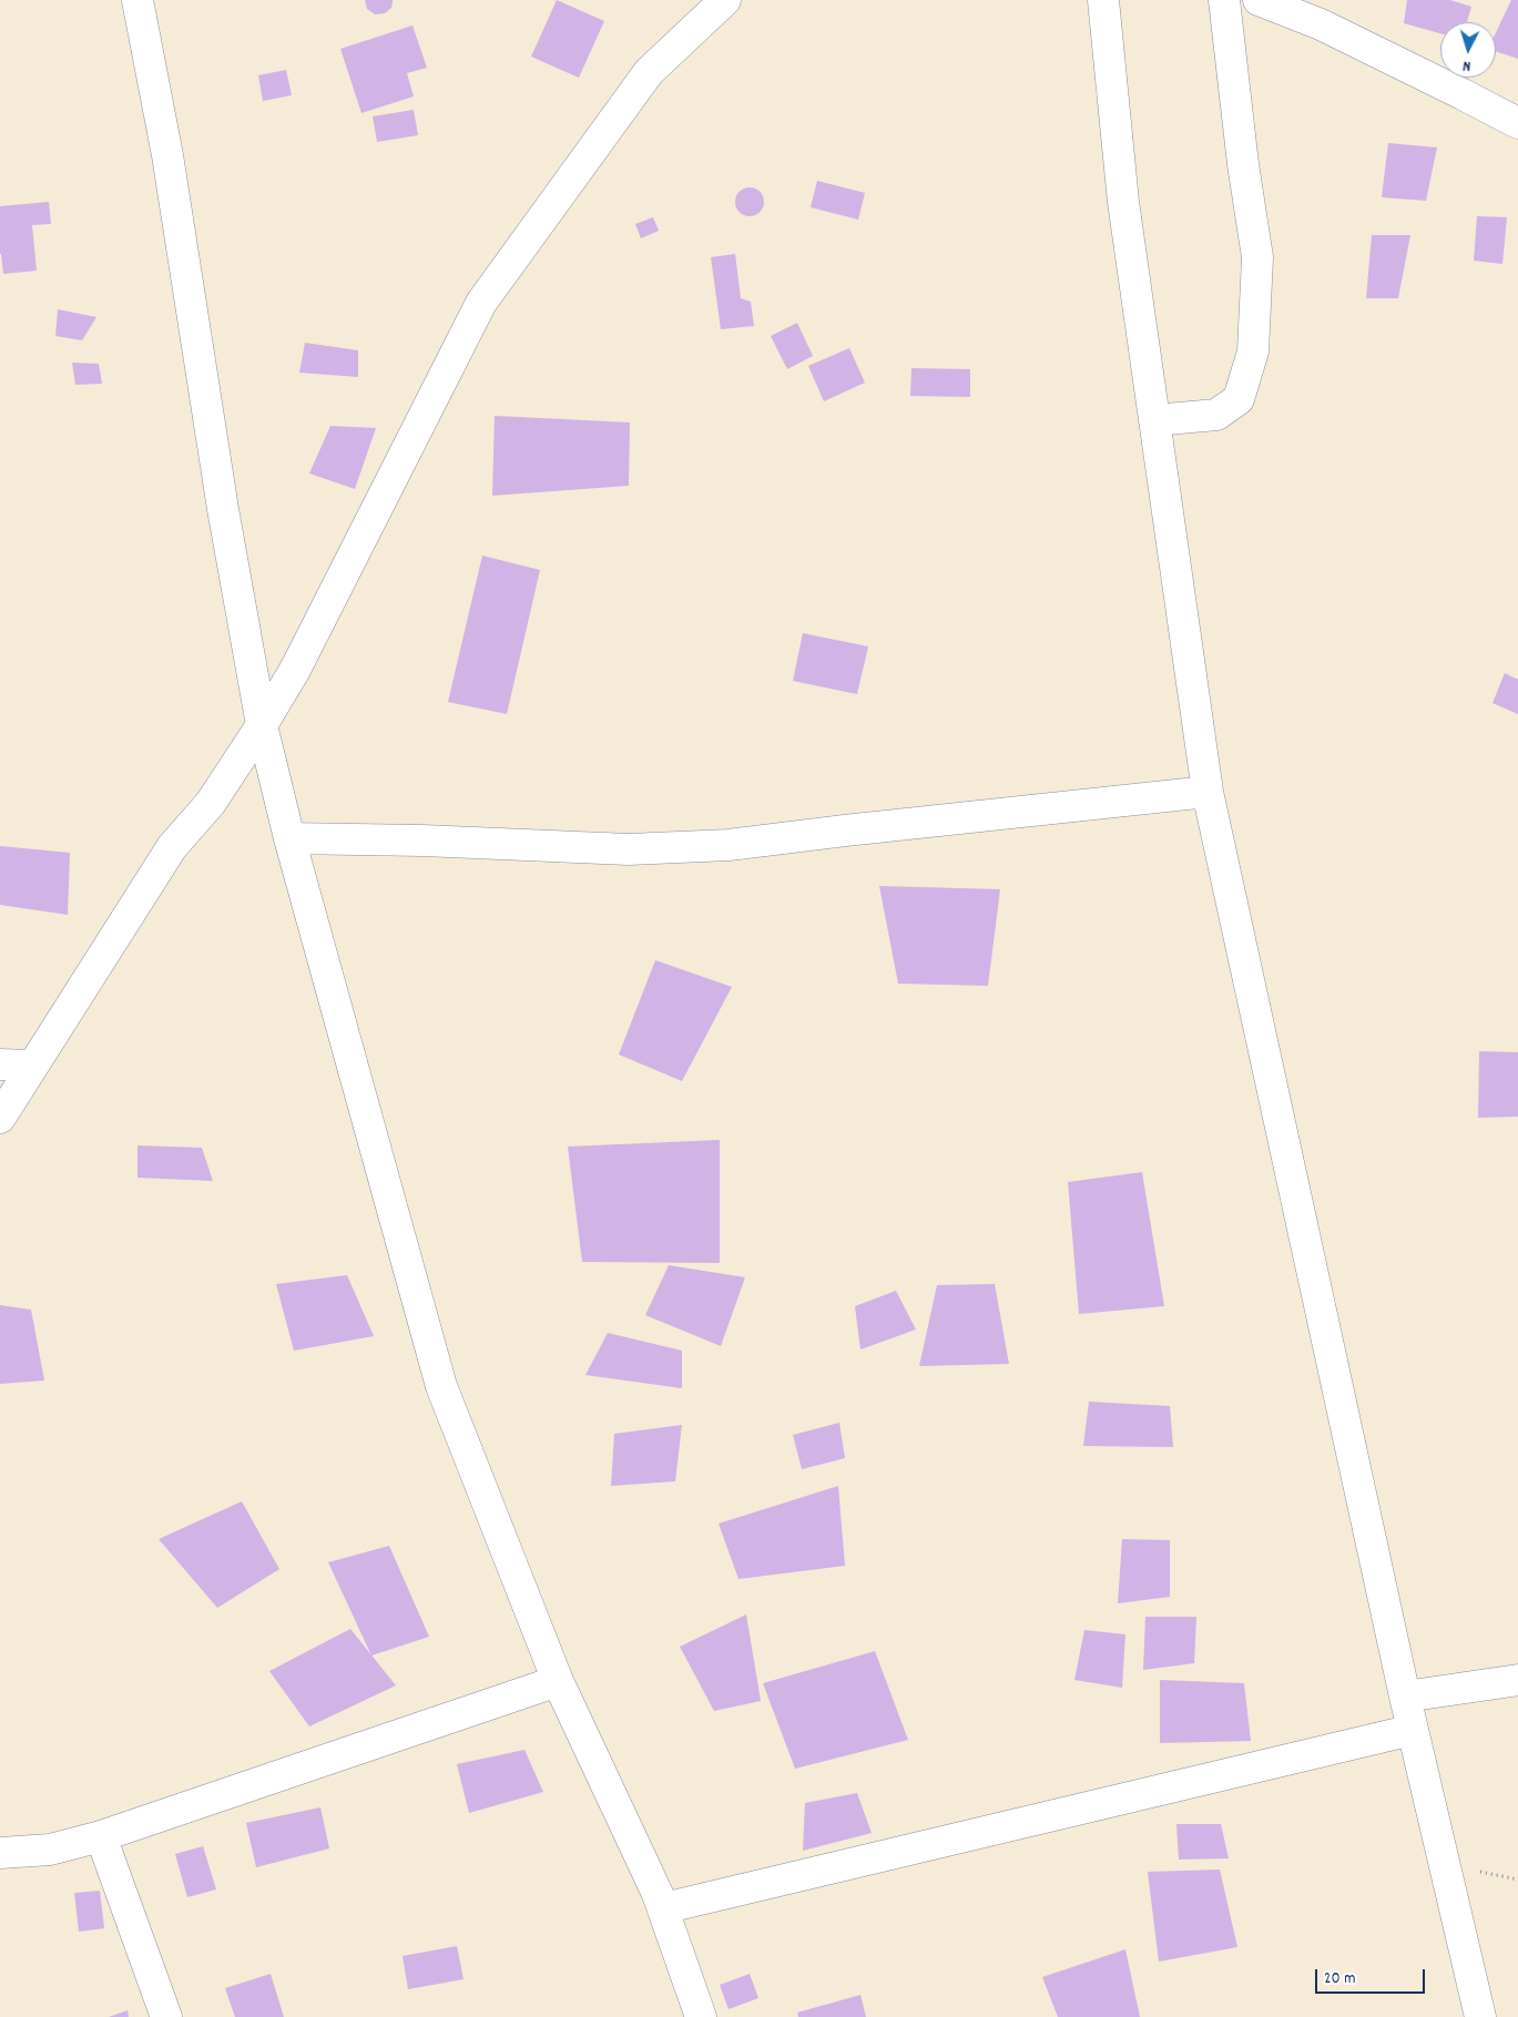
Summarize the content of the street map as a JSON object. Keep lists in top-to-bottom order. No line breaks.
{"scale_bar":"20 m","north":"bottom"}
